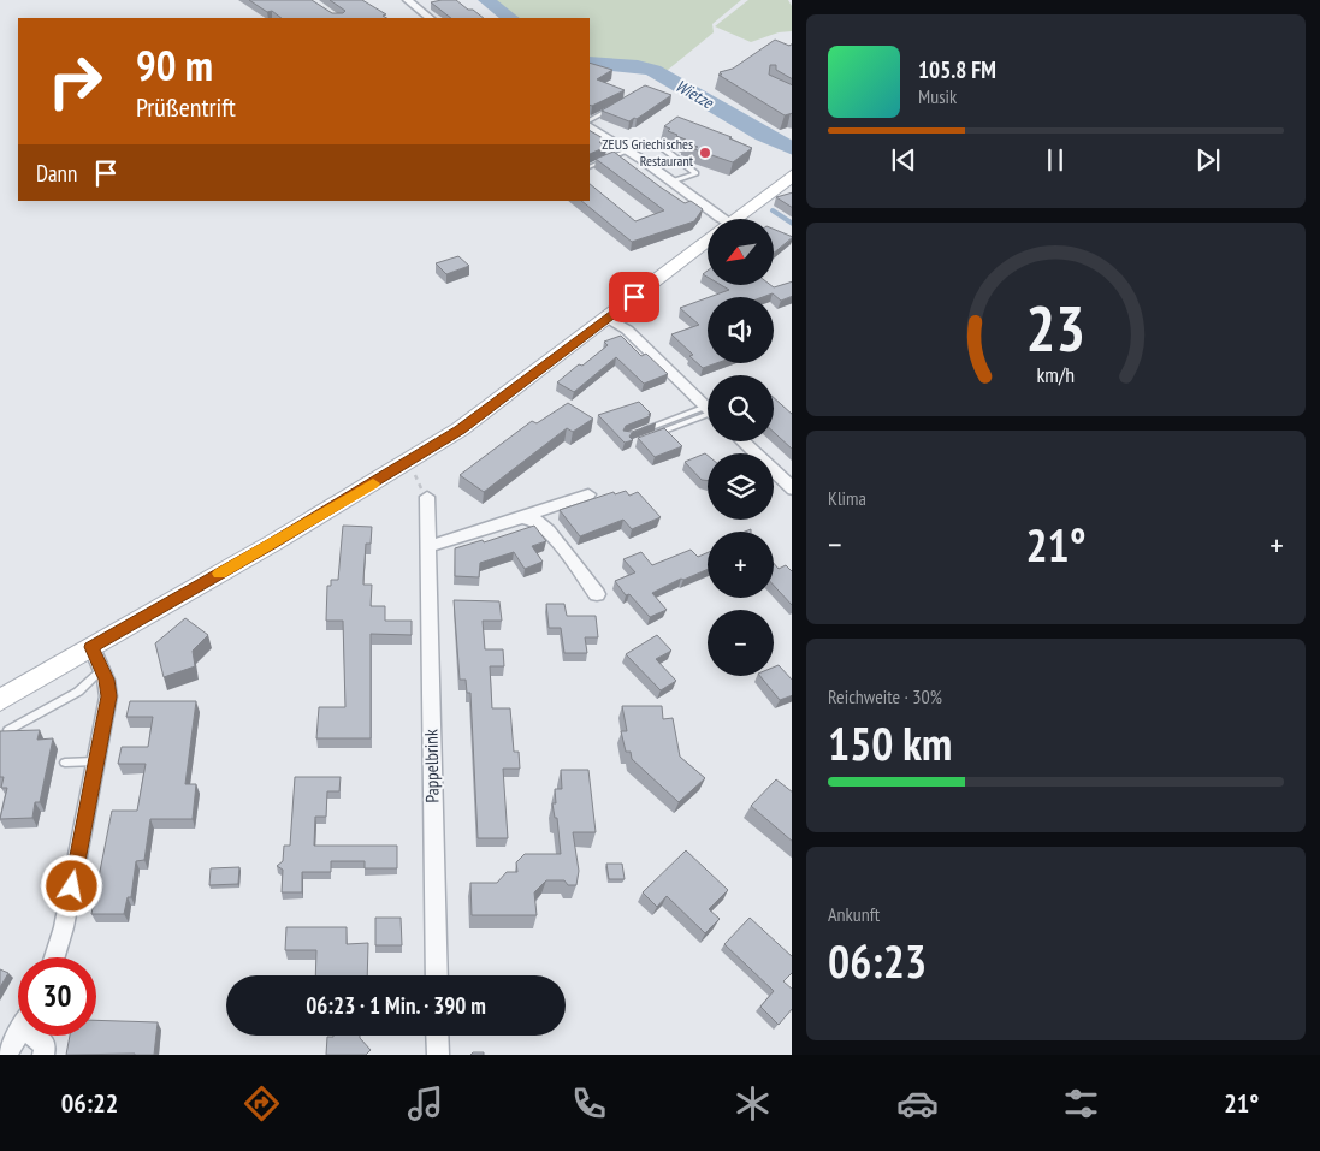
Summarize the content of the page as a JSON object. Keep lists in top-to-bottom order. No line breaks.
{"streets":{"street":["Pappelbrink"]},"water":["Wietze"],"places":["ZEUS Griechisches Restaurant"],"north":"bottom left","page":{"turn":["90 m","Prüßentrift"],"song":["105.8 FM","Musik"],"then":"Dann","map_buttons":["+","−"],"tile":["Klima",["Reichweite · 30%","150 km"],["Ankunft","06:23"]],"heat":["−","21°","+"],"limit":"30","trip":"06:23 · 1 Min. · 390 m","tabs":["06:22","21°"],"gauge":["23","km/h"]}}
